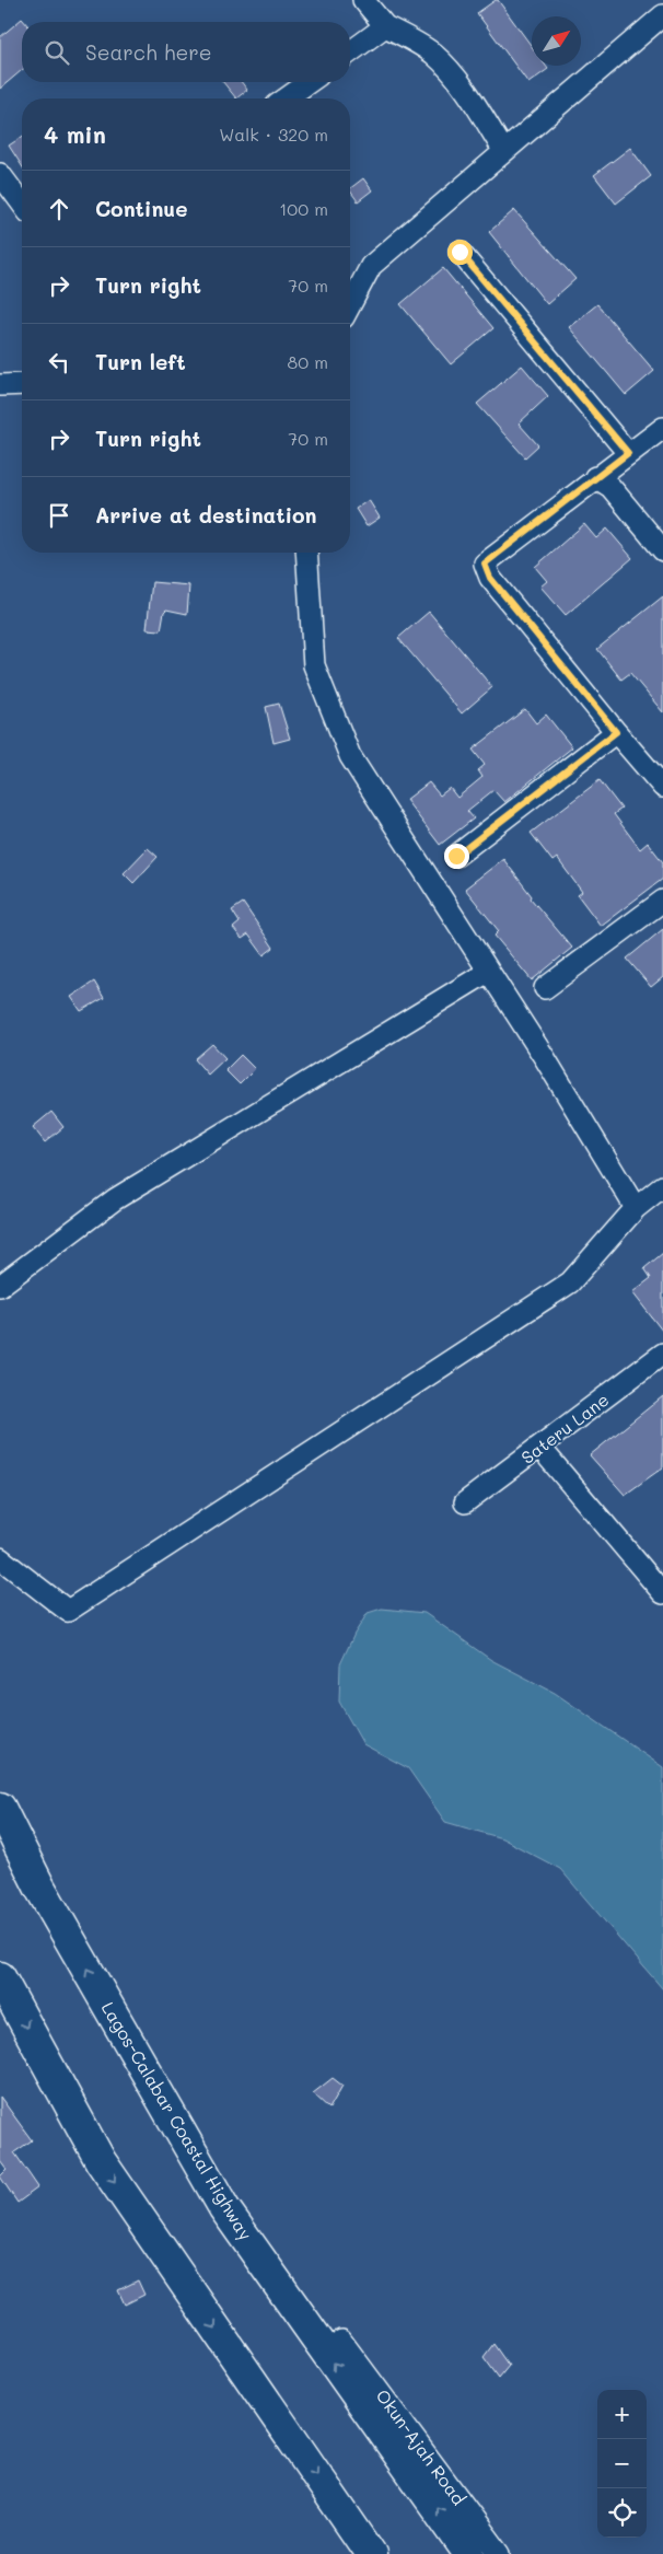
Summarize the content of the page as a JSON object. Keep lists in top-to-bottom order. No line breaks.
{"streets":{"highway":["Lagos-Calabar Coastal Highway"],"street":["Sateru Lane","Okun-Ajah Road"]},"north":"top right","page":{"search":"Search here","heading":["4 min","Walk · 320 m"],"list":[["Continue","100 m"],["Turn right","70 m"],["Turn left","80 m"],["Turn right","70 m"],"Arrive at destination"],"map_buttons":["+","−"]}}
